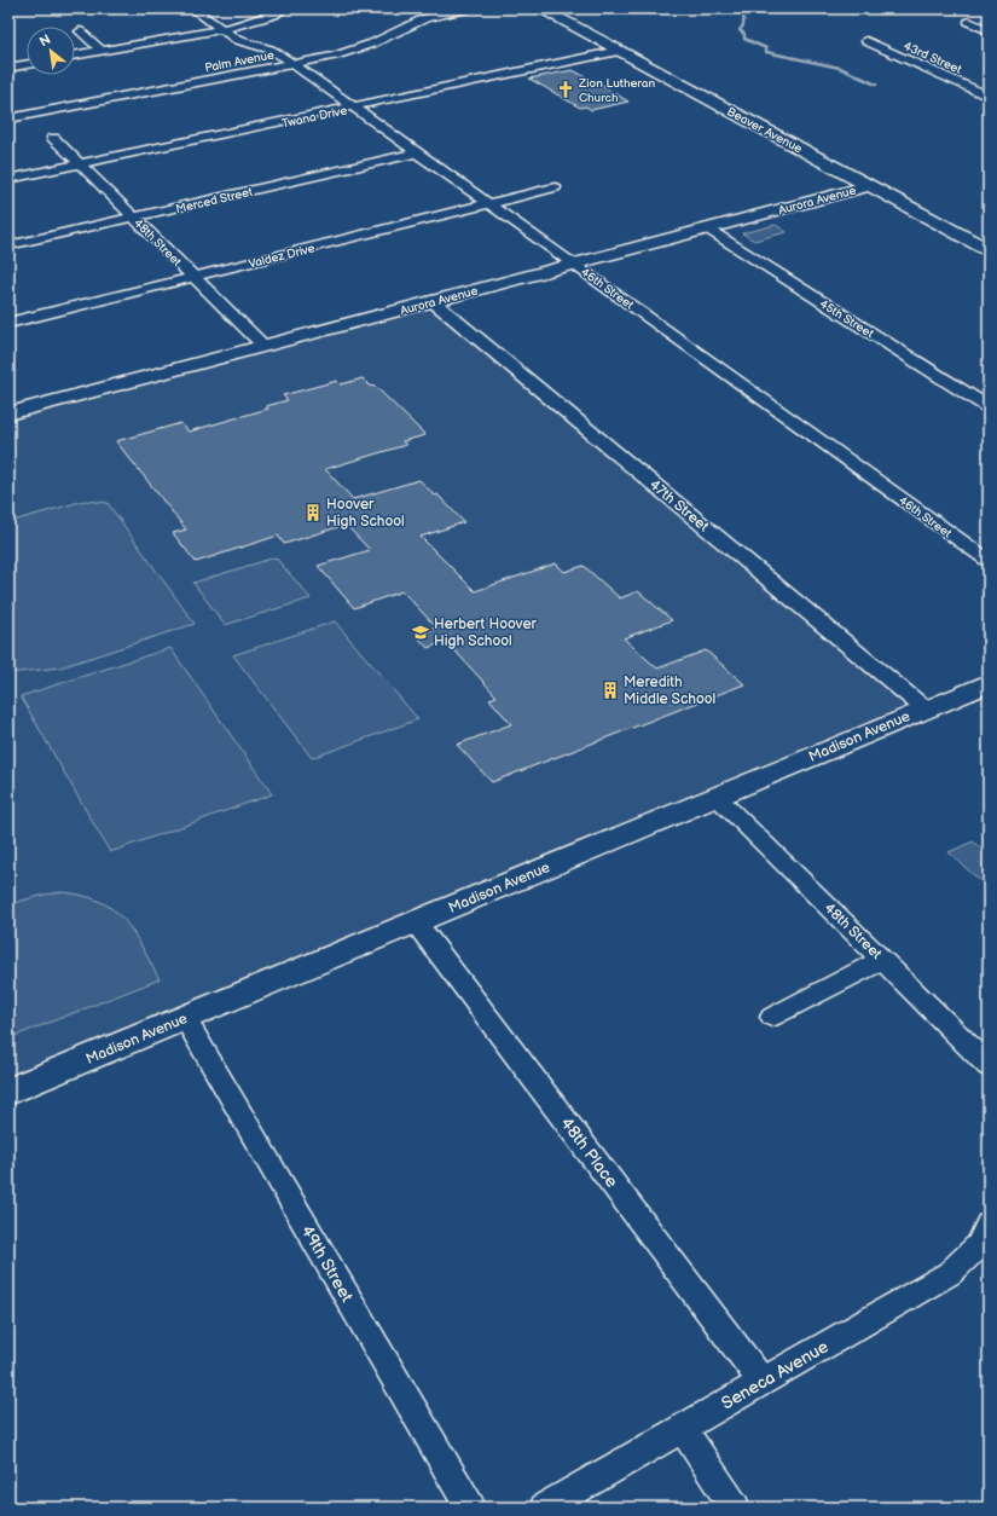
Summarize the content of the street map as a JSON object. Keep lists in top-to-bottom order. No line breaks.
{"streets":{"street":["43rd Street","Palm Avenue","Twana Drive","Beaver Avenue","Merced Street","Aurora Avenue","48th Street","Valdez Drive","46th Street","45th Street","47th Street","Madison Avenue","48th Place","49th Street","Seneca Avenue"]},"crossings":[["Palm Avenue","46th Street"],["Twana Drive","Beaver Avenue"],["Twana Drive","48th Street"],["Twana Drive","46th Street"],["Beaver Avenue","Aurora Avenue"],["Merced Street","48th Street"],["Merced Street","46th Street"],["Aurora Avenue","48th Street"],["Aurora Avenue","46th Street"],["Aurora Avenue","45th Street"],["Aurora Avenue","47th Street"],["48th Street","Valdez Drive"],["48th Street","Madison Avenue"],["Valdez Drive","46th Street"],["47th Street","Madison Avenue"],["Madison Avenue","48th Place"],["Madison Avenue","49th Street"],["48th Place","Seneca Avenue"]],"places":{"church":["Zion Lutheran Church"],"building":["Hoover High School","Meredith Middle School"],"school or university":["Herbert Hoover High School"]},"north":"top left"}
